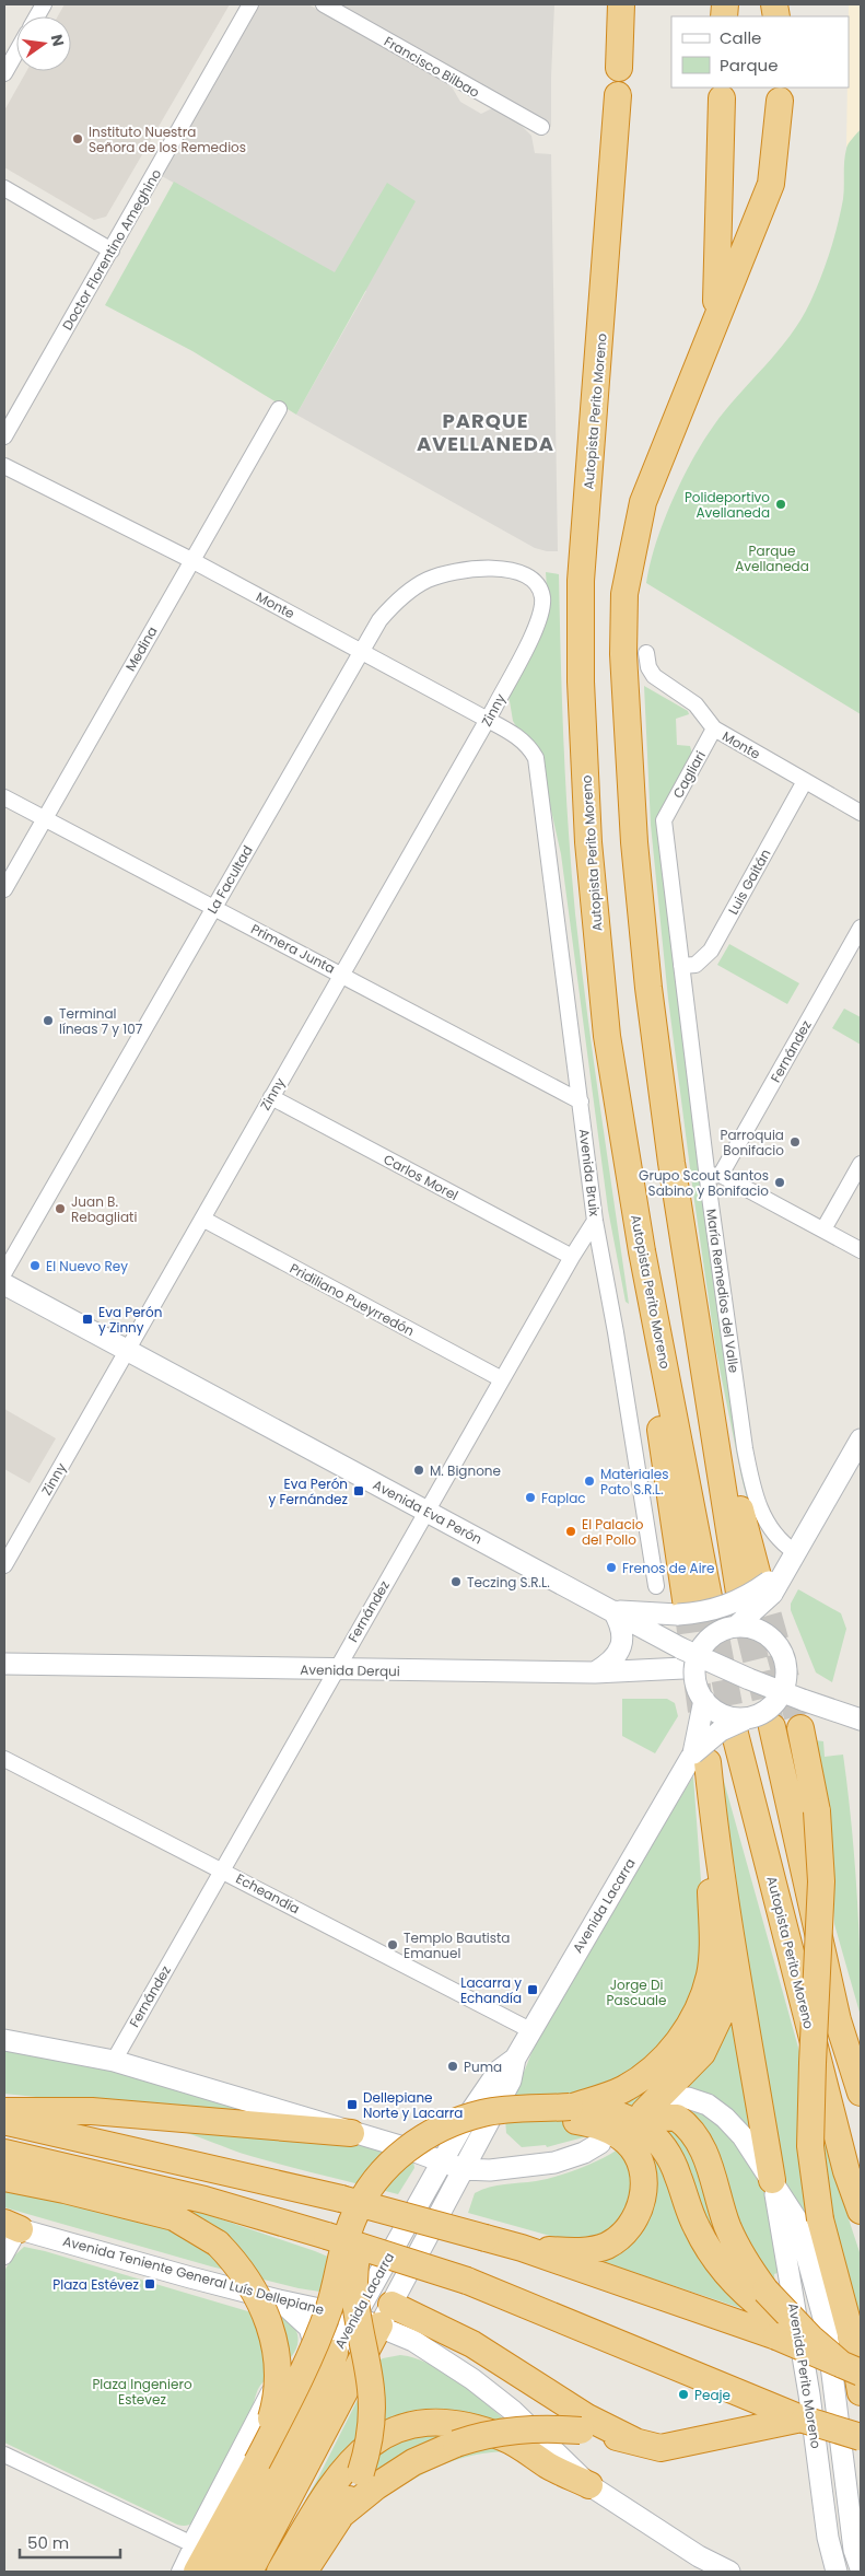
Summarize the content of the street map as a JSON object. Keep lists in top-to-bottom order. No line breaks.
{"streets":{"highway":["Autopista Perito Moreno"],"main road":["Avenida Eva Perón","Avenida Derqui","Avenida Lacarra","Avenida Teniente General Luís Dellepiane","Avenida Perito Moreno"],"street":["Francisco Bilbao","Doctor Florentino Ameghino","Monte","Medina","Zinny","Cagliari","La Facultad","Luis Gaitán","Primera Junta","Fernández","Avenida Bruix","Carlos Morel","María Remedios del Valle","Pridiliano Pueyrredón","Echeandía"]},"crossings":[["Autopista Perito Moreno","Avenida Lacarra"],["Monte","Medina"],["Monte","Zinny"],["Monte","Cagliari"],["Monte","La Facultad"],["Monte","Luis Gaitán"],["Monte","Avenida Bruix"],["Medina","Primera Junta"],["Zinny","La Facultad"],["Zinny","Primera Junta"],["Zinny","Carlos Morel"],["Zinny","Pridiliano Pueyrredón"],["Zinny","Avenida Eva Perón"],["Cagliari","María Remedios del Valle"],["La Facultad","Primera Junta"],["Luis Gaitán","María Remedios del Valle"],["Primera Junta","Avenida Bruix"],["Fernández","Avenida Bruix"],["Fernández","Carlos Morel"],["Fernández","María Remedios del Valle"],["Fernández","Pridiliano Pueyrredón"],["Fernández","Avenida Eva Perón"],["Fernández","Avenida Derqui"],["Fernández","Echeandía"],["Avenida Eva Perón","Avenida Derqui"],["Avenida Eva Perón","Avenida Lacarra"],["Echeandía","Avenida Lacarra"],["Avenida Lacarra","Avenida Teniente General Luís Dellepiane"]],"districts":["PARQUE AVELLANEDA"],"parks":["Parque Avellaneda","Jorge Di Pascuale","Plaza Ingeniero Estevez"],"places":{"other":["Instituto Nuestra Señora de los Remedios","Polideportivo Avellaneda","Terminal líneas 7 y 107","Parroquia Bonifacio","Grupo Scout Santos Sabino y Bonifacio","Juan B. Rebagliati","El Nuevo Rey","M. Bignone","Materiales Pato S.R.L.","Faplac","El Palacio del Pollo","Frenos de Aire","Teczing S.R.L.","Templo Bautista Emanuel","Puma","Peaje"],"transit":["Eva Perón y Zinny","Eva Perón y Fernández","Lacarra y Echandía","Dellepiane Norte y Lacarra","Plaza Estévez"]},"legend":["Calle","Parque"],"scale_bar":"50 m","north":"right"}
